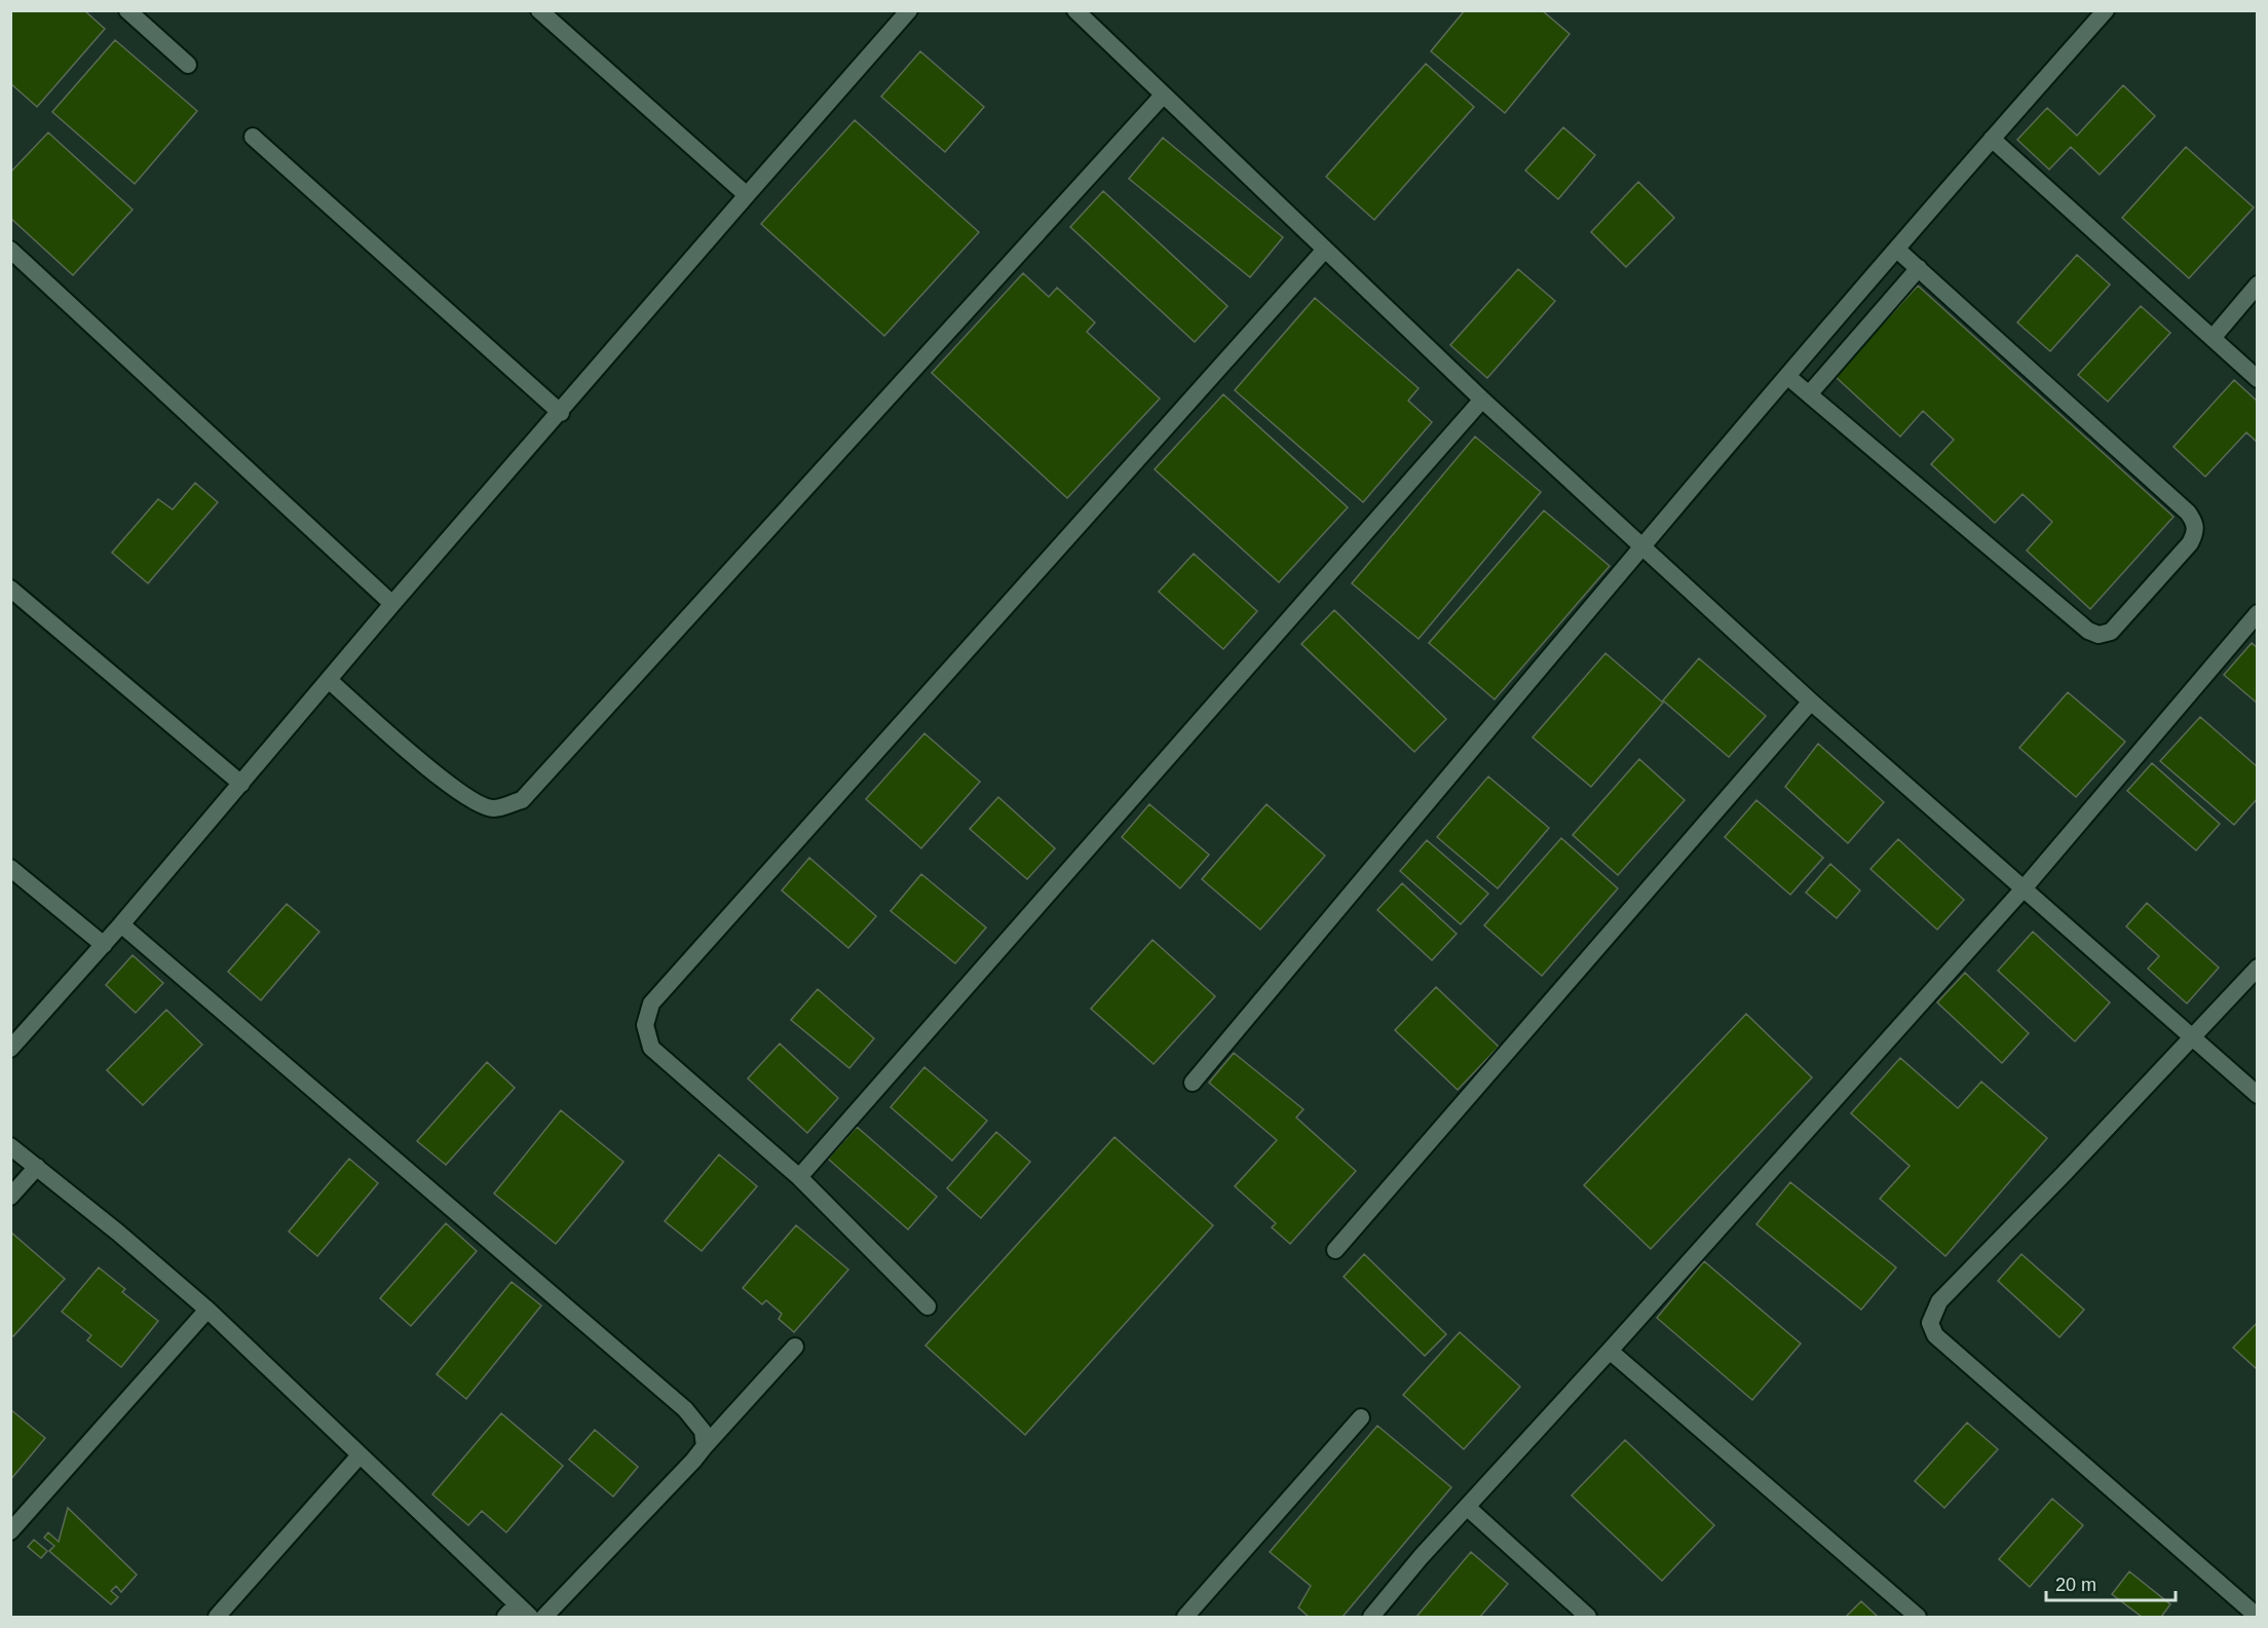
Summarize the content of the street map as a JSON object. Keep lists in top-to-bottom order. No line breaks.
{"scale_bar":"20 m"}
